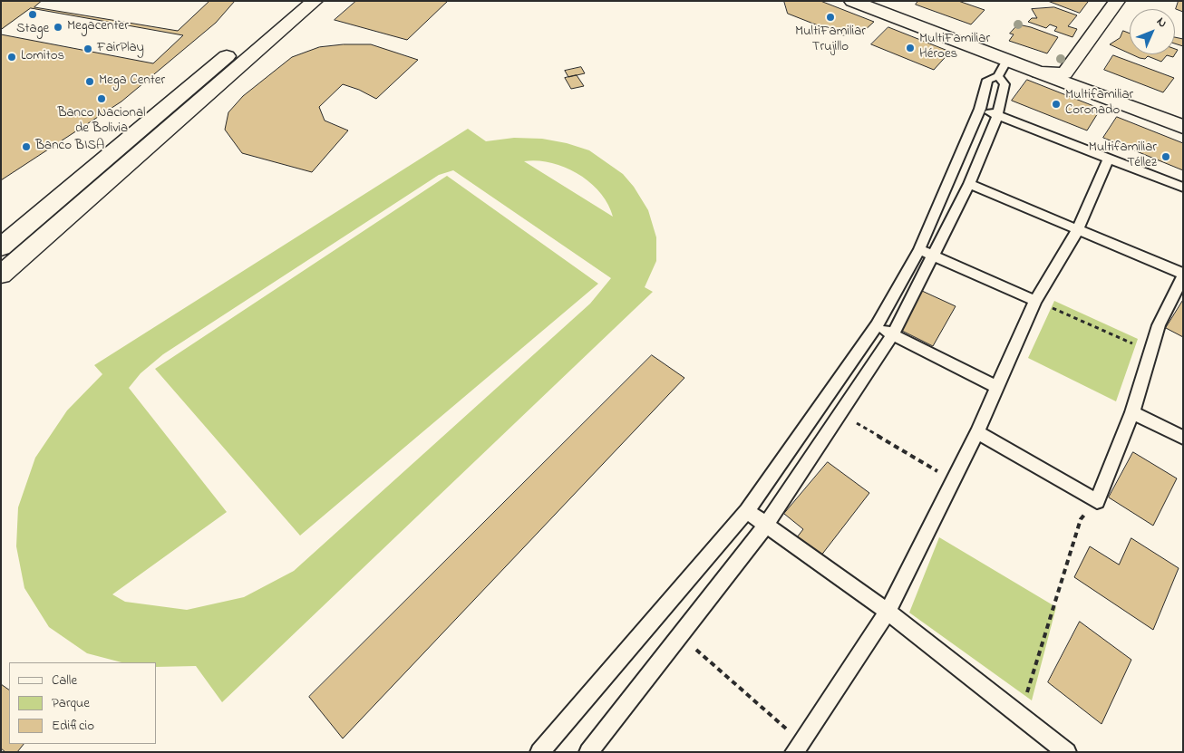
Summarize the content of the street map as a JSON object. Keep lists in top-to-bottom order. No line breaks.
{"places":["Stage","MultiFamiliar Trujillo","Megacenter","MultiFamiliar Héroes","FairPlay","Lomitos","Mega Center","Banco Nacional de Bolivia","Multifamiliar Coronado","Banco BISA","Multifamiliar Téllez"],"legend":["Calle","Parque","Edificio"],"north":"top right"}
